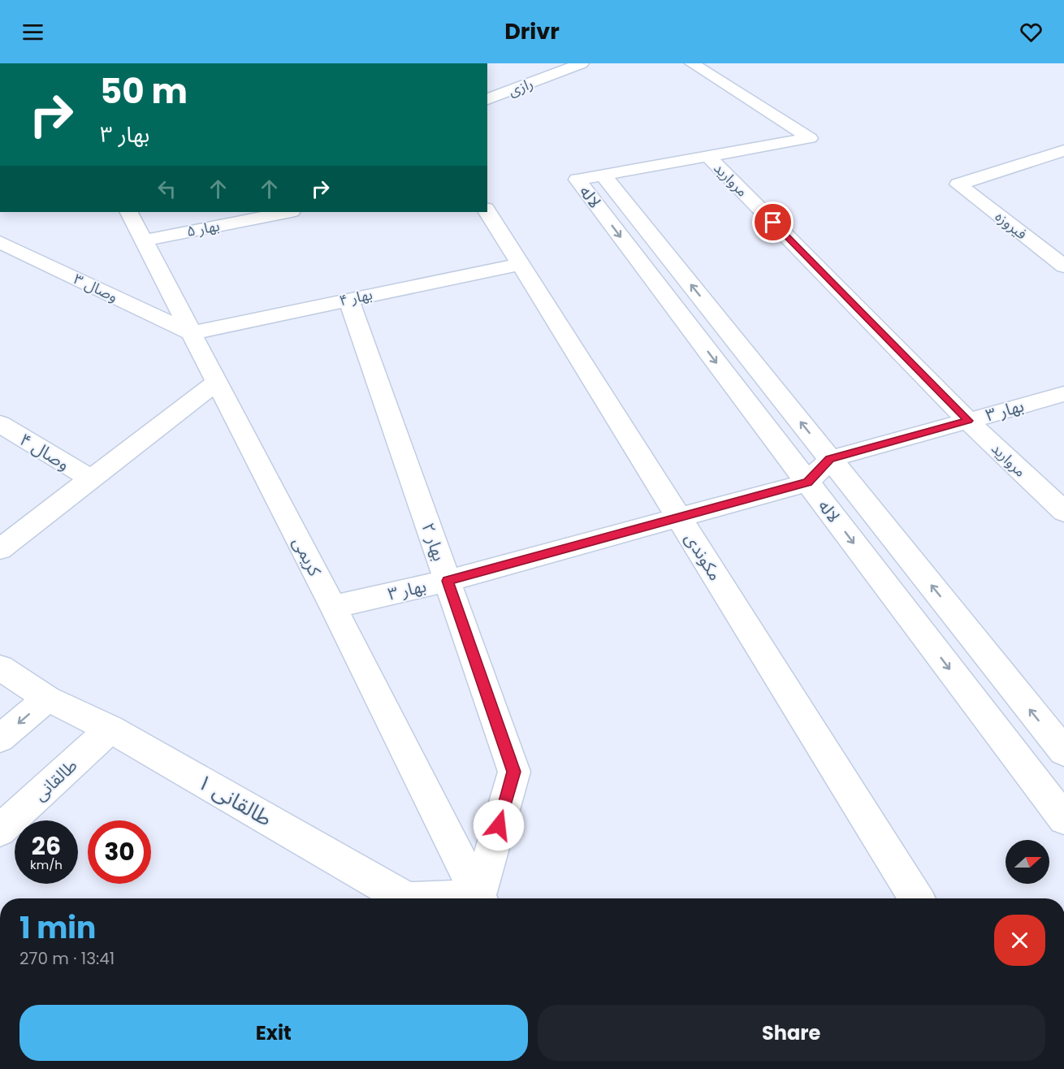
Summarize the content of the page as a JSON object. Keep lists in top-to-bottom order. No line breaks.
{"streets":{"street":["رازی","مروارید","لاله","فیروزه","بهار ۵","وصال ۳","بهار ۴","بهار ۳","وصال ۴","بهار ۲","کریمی","مکوندی","طالقانی","طالقانی ۱"]},"crossings":[["مروارید","بهار ۳"],["لاله","بهار ۳"],["بهار ۵","کریمی"],["وصال ۳","بهار ۴"],["وصال ۳","کریمی"],["بهار ۴","بهار ۲"],["بهار ۴","کریمی"],["بهار ۴","مکوندی"],["بهار ۳","بهار ۲"],["بهار ۳","کریمی"],["بهار ۳","مکوندی"],["طالقانی","طالقانی ۱"]],"north":"right","page":{"header":"Drivr","turn":["50 m","بهار ۳"],"speed":"26 km/h","limit":"30","heading":["1 min","270 m · 13:41"],"buttons":["Exit","Share"]}}
